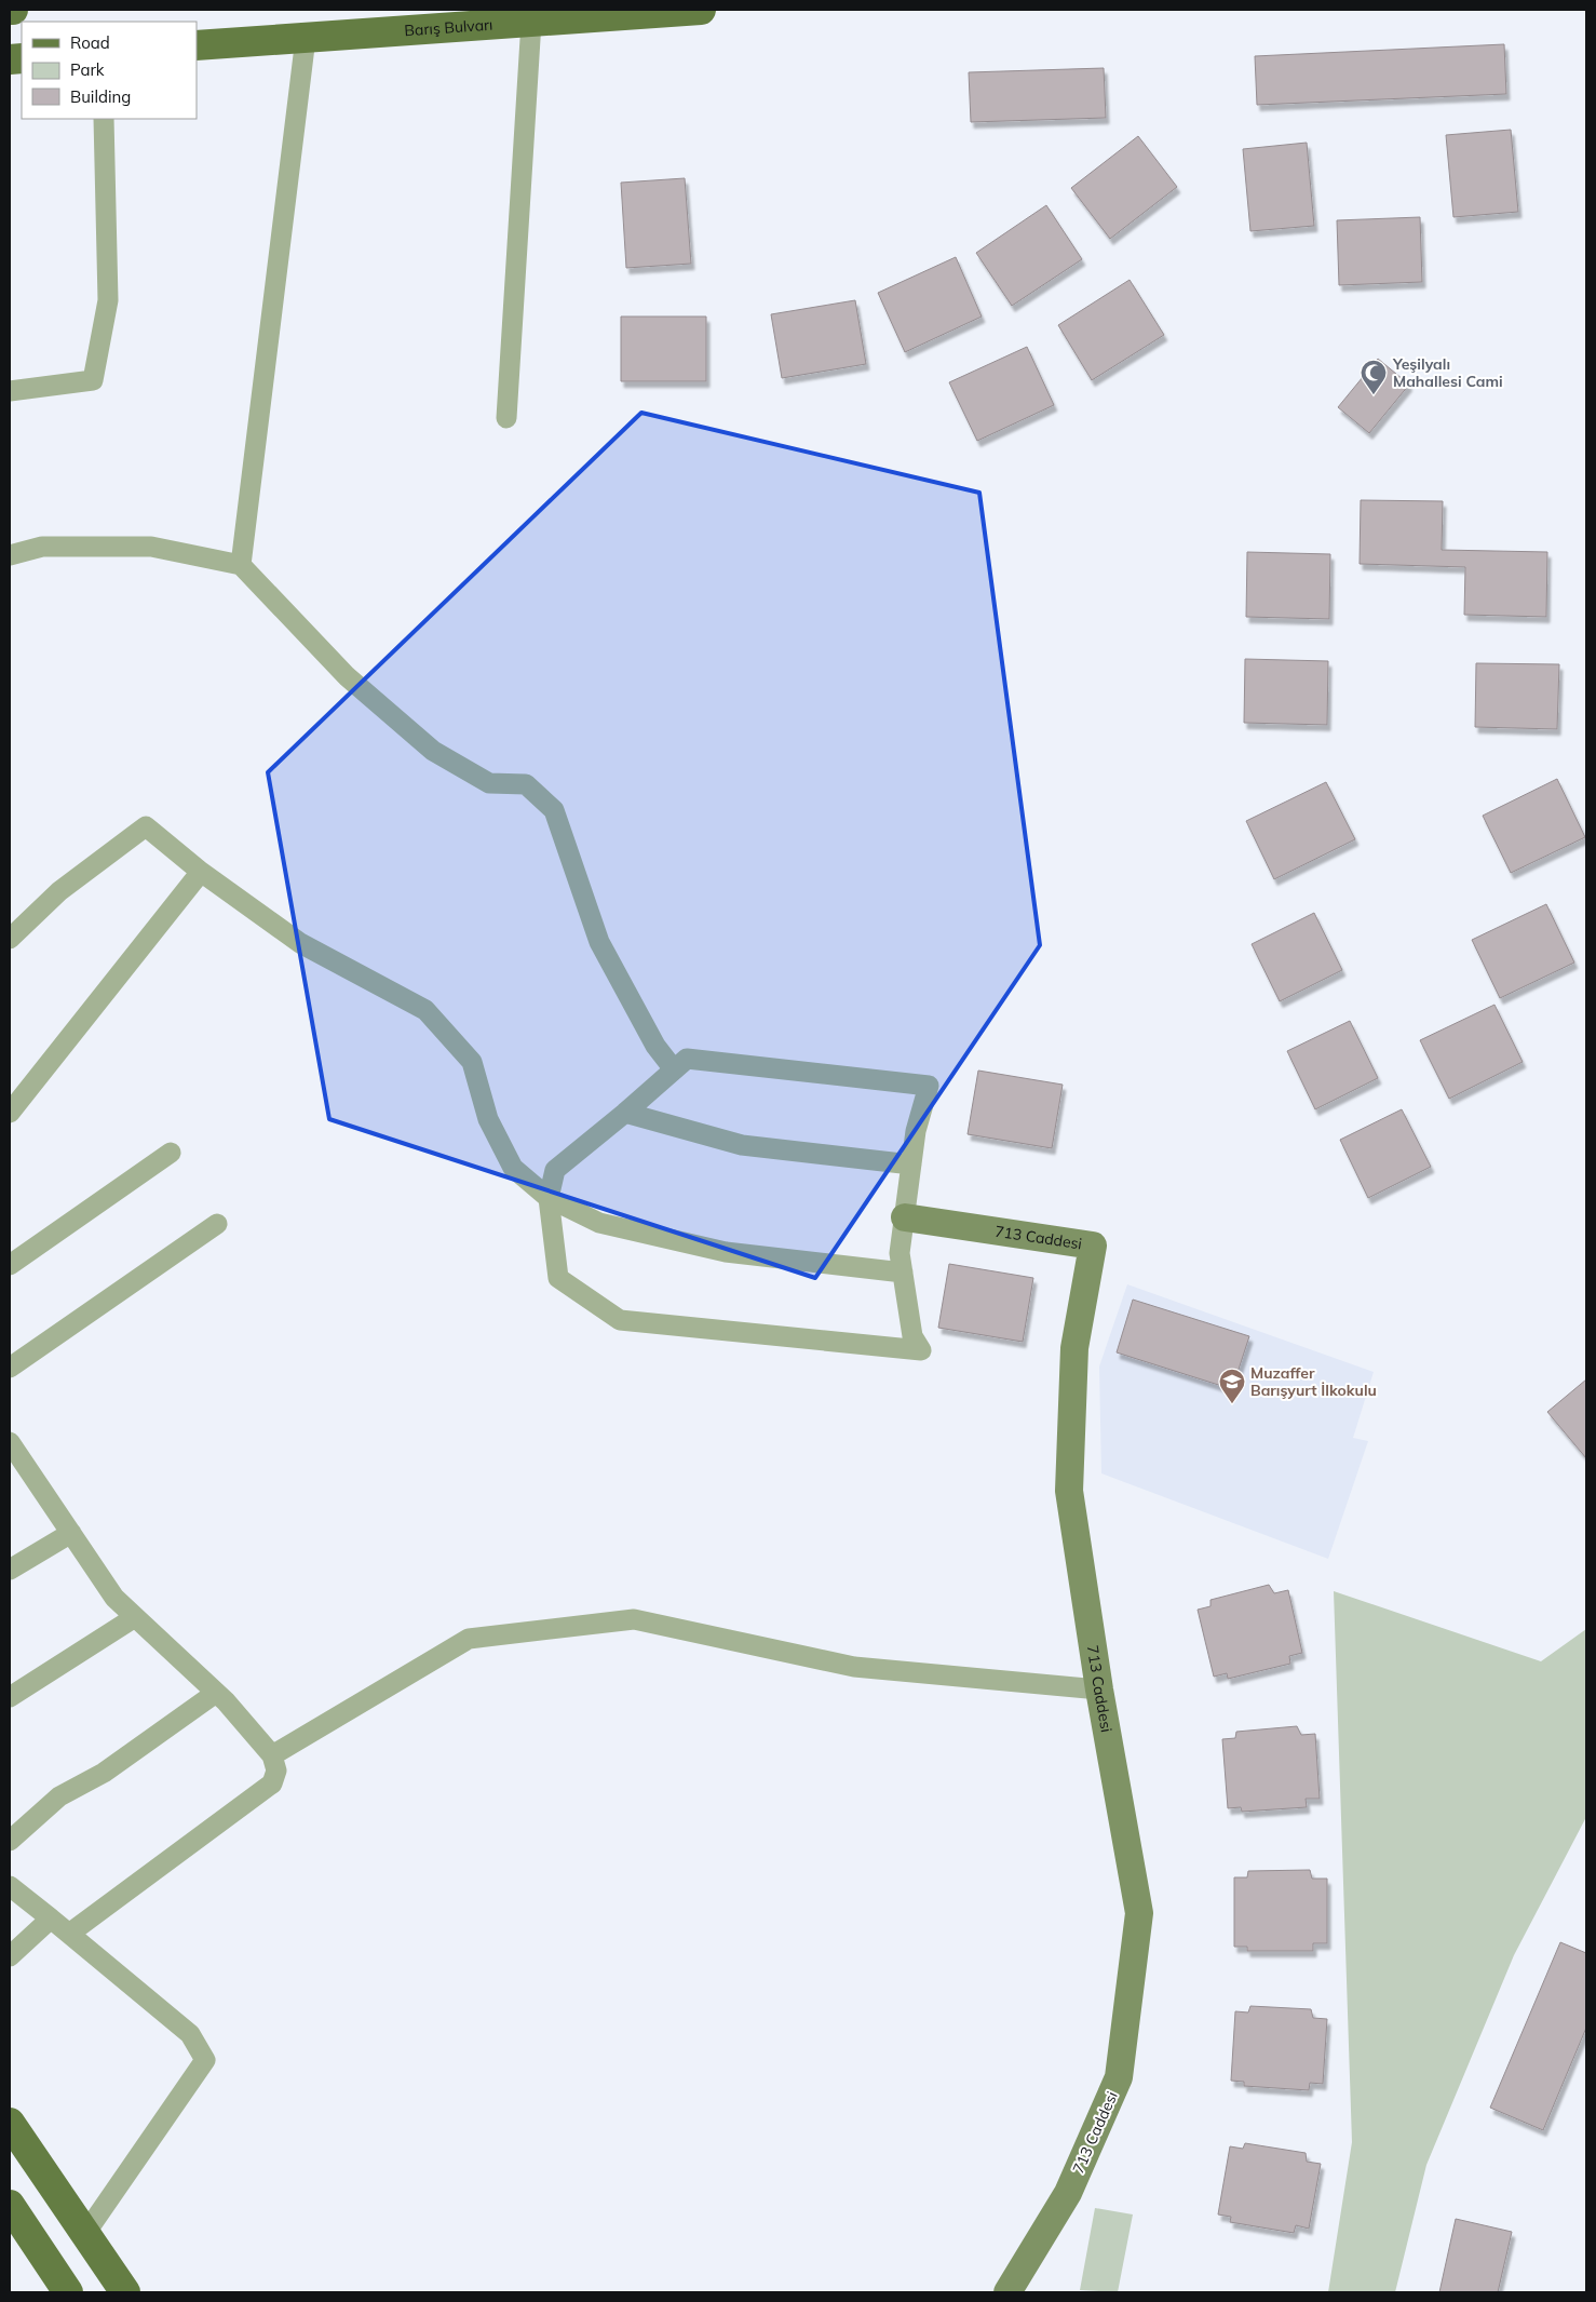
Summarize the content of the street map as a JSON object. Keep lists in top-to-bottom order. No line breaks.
{"streets":{"main road":["Barış Bulvarı"],"street":["713 Caddesi"]},"places":{"mosque":["Yeşilyalı Mahallesi Cami"],"school or university":["Muzaffer Barışyurt İlkokulu"]},"legend":["Road","Park","Building"]}
